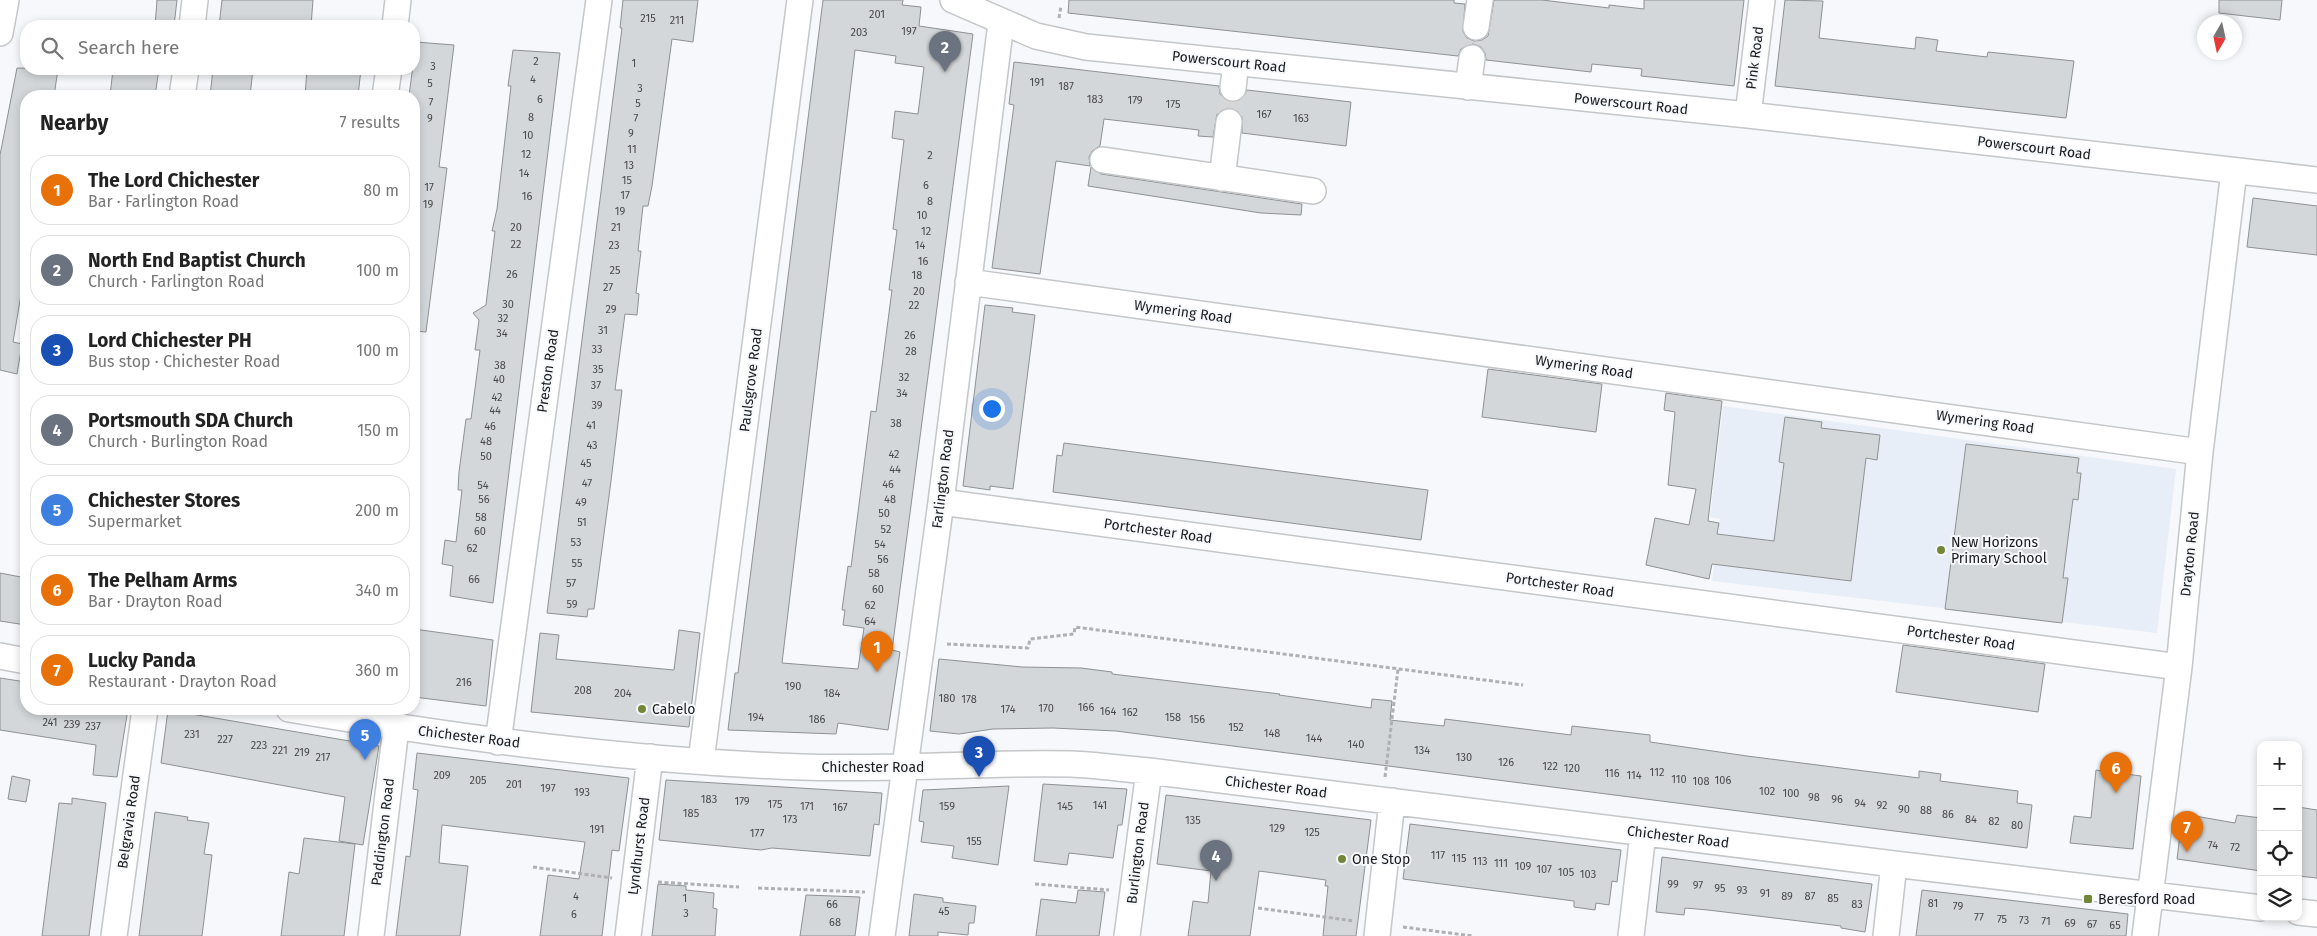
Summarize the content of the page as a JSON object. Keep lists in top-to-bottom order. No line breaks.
{"streets":{"street":["Pink Road","Powerscourt Road","Wymering Road","Preston Road","Paulsgrove Road","Farlington Road","Portchester Road","Drayton Road","Chichester Road","Belgravia Road","Paddington Road","Lyndhurst Road","Burlington Road"]},"crossings":[["Pink Road","Powerscourt Road"],["Powerscourt Road","Farlington Road"],["Powerscourt Road","Drayton Road"],["Wymering Road","Farlington Road"],["Wymering Road","Drayton Road"],["Preston Road","Chichester Road"],["Paulsgrove Road","Chichester Road"],["Farlington Road","Portchester Road"],["Farlington Road","Chichester Road"],["Portchester Road","Drayton Road"],["Drayton Road","Chichester Road"],["Chichester Road","Paddington Road"],["Chichester Road","Lyndhurst Road"],["Chichester Road","Burlington Road"]],"places":{"other":["New Horizons Primary School","Cabelo","One Stop"],"transit":["Beresford Road"]},"house_numbers":["201","215","211","197","203","2","1","3","4","191","5","187","3","6","183","179","7","5","175","167","8","9","7","163","9","10","11","12","2","13","14","15","6","17","17","16","8","19","19","10","20","21","12","22","23","14","16","25","26","18","27","20","30","22","29","32","31","34","26","33","28","38","35","32","40","37","34","42","39","44","38","41","46","48","43","42","50","45","44","47","46","54","56","48","49","50","58","51","52","60","53","54","62","56","55","58","66","57","60","59","62","64","216","190","208","204","184","180","178","166","170","174","164","162","194","158","186","156","241","239","237","152","148","231","144","227","140","223","221","134","219","217","130","126","122","120","112","116","209","114","110","205","106","108","201","197","102","193","100","98","183","96","179","94","175","141","92","171","159","145","167","90","88","185","86","173","84","135","82","80","129","191","125","177","155","74","72","117","115","113","111","109","107","105","103","99","97","95","93","91","4","89","87","1","85","81","66","83","79","45","3","6","77","75","73","71","68","69","67","65"],"north":"bottom","page":{"search":"Search here","pins":["2","1","5","3","6","7","4"],"heading":["Nearby","7 results"],"list":[{"mark":"1","name":"The Lord Chichester","note":"Bar · Farlington Road","value":"80 m"},{"mark":"2","name":"North End Baptist Church","note":"Church · Farlington Road","value":"100 m"},{"mark":"3","name":"Lord Chichester PH","note":"Bus stop · Chichester Road","value":"100 m"},{"mark":"4","name":"Portsmouth SDA Church","note":"Church · Burlington Road","value":"150 m"},{"mark":"5","name":"Chichester Stores","note":"Supermarket","value":"200 m"},{"mark":"6","name":"The Pelham Arms","note":"Bar · Drayton Road","value":"340 m"},{"mark":"7","name":"Lucky Panda","note":"Restaurant · Drayton Road","value":"360 m"}],"map_buttons":["+","−"]}}
